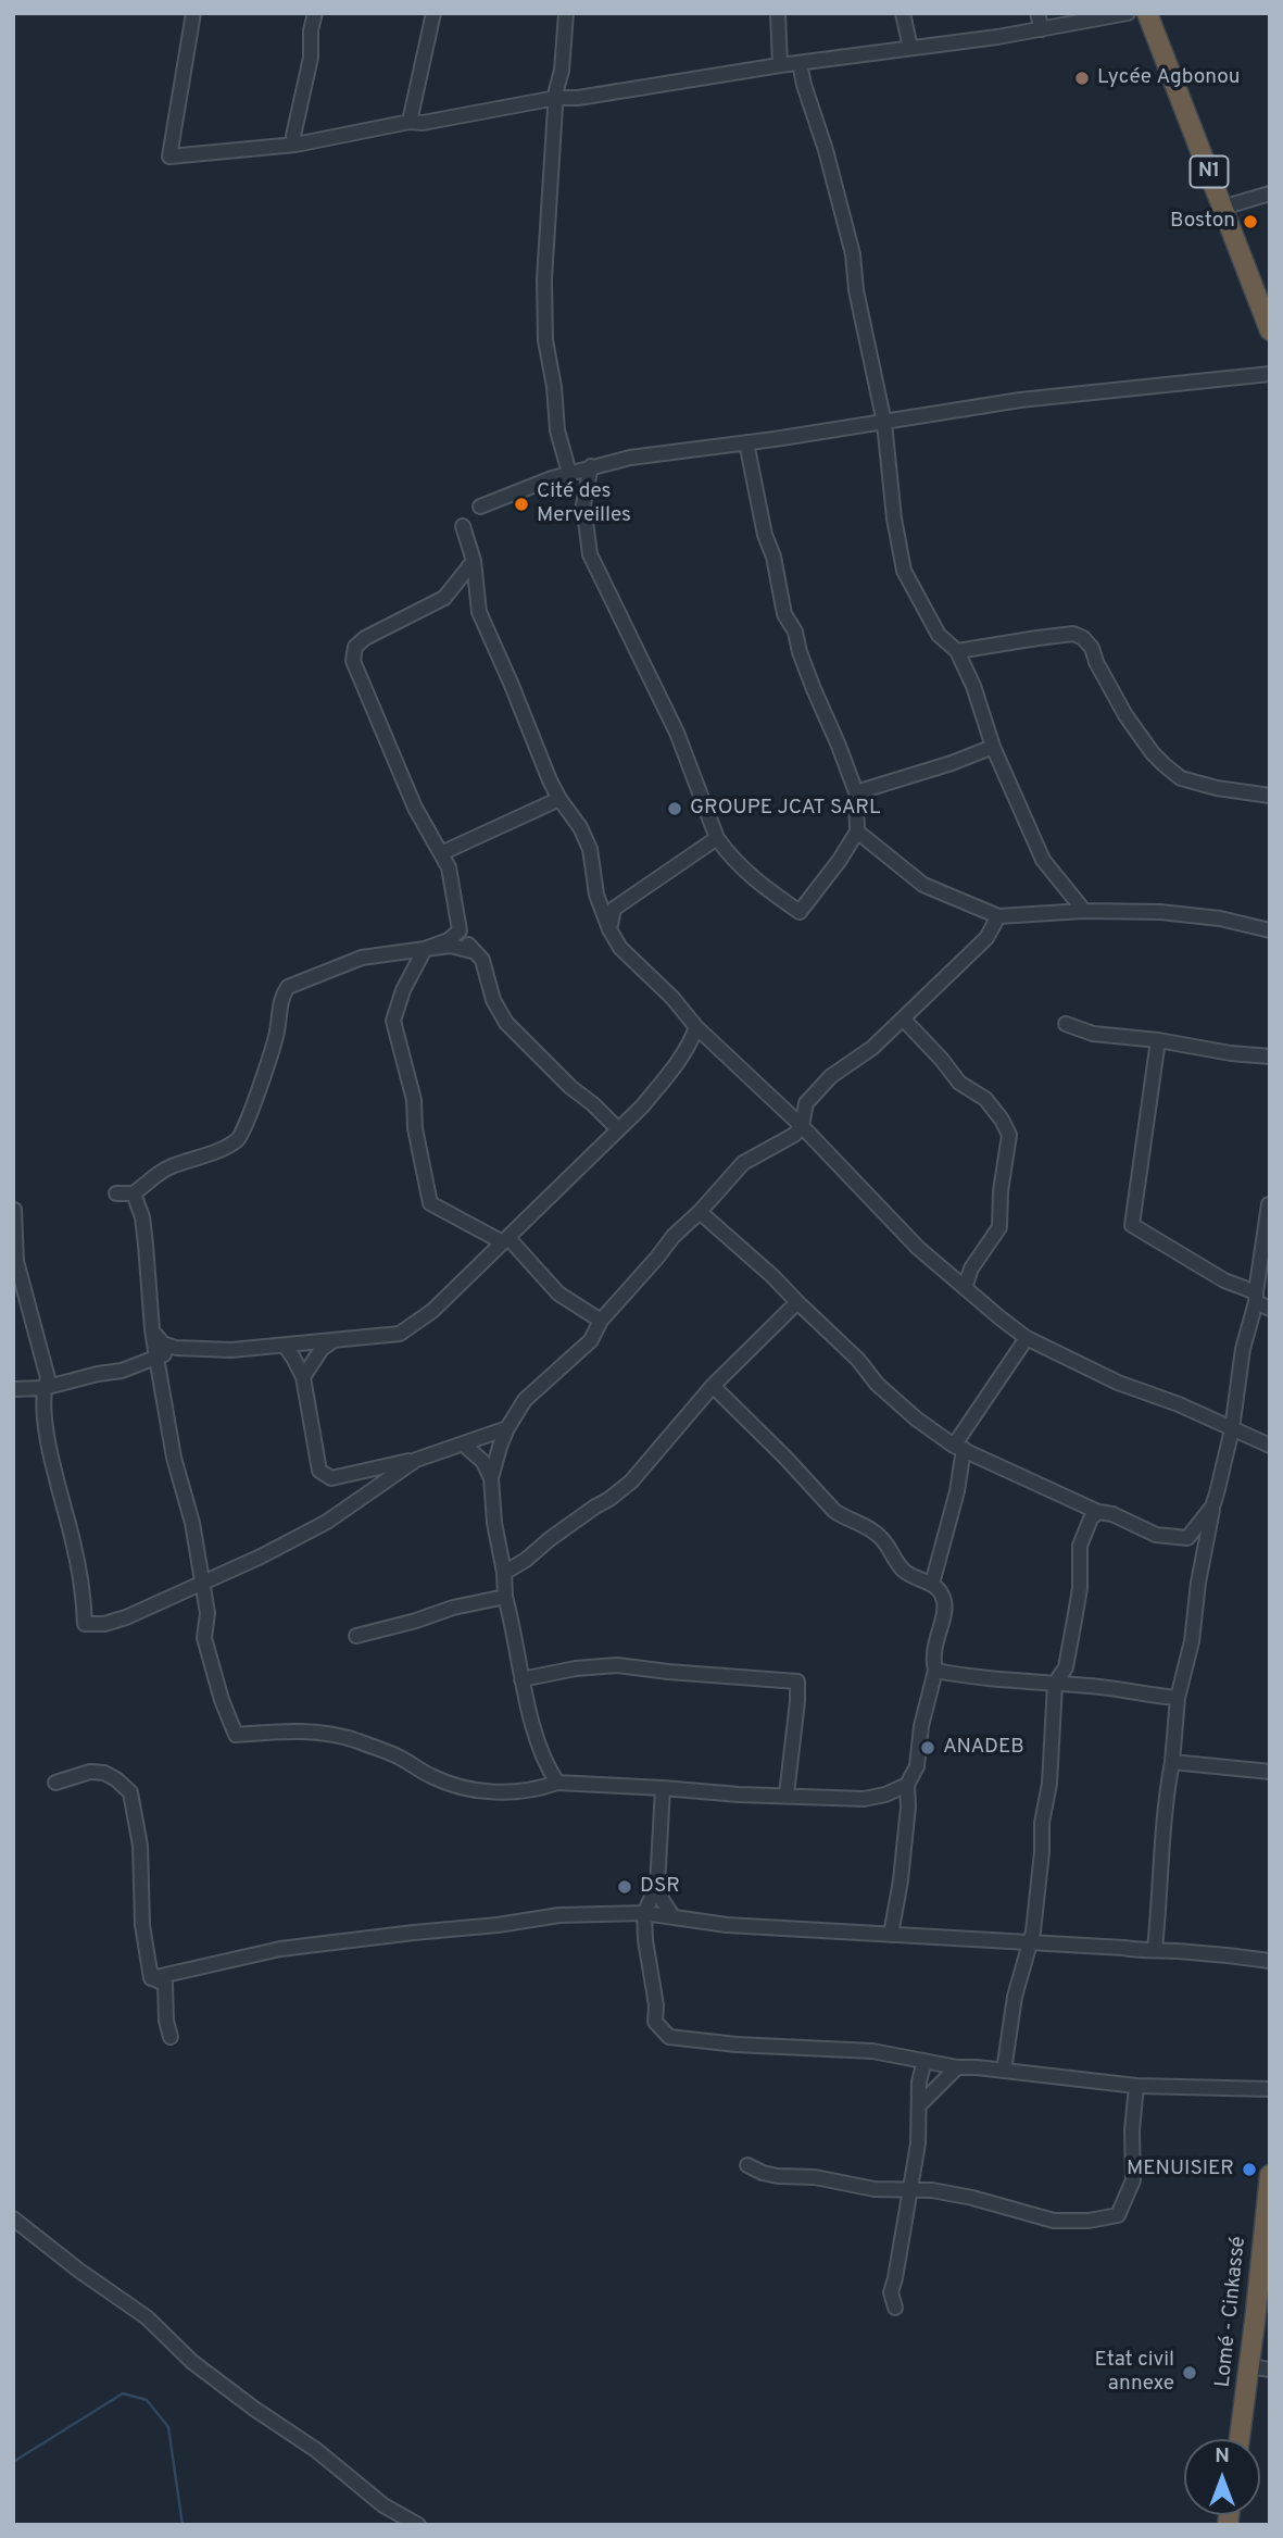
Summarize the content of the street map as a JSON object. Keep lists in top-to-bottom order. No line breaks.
{"streets":{"highway":["N1","Lomé - Cinkassé"]},"places":["Lycée Agbonou","Boston","Cité des Merveilles","GROUPE JCAT SARL","ANADEB","DSR","MENUISIER","Etat civil annexe"],"north":"top"}
